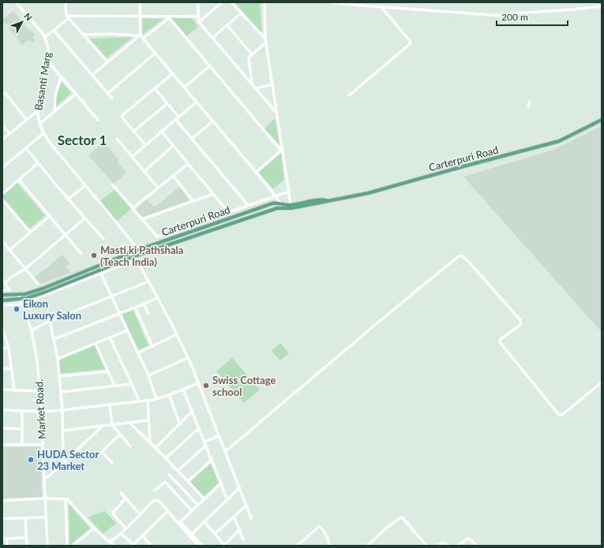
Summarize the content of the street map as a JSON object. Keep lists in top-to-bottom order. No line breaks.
{"streets":{"main road":["Carterpuri Road"],"street":["Basanti Marg","Market Road."]},"crossings":[["Basanti Marg","Carterpuri Road"],["Carterpuri Road","Market Road."]],"districts":["Sector 1"],"places":["Masti ki Pathshala (Teach India)","Eikon Luxury Salon","Swiss Cottage school","HUDA Sector 23 Market"],"scale_bar":"200 m","north":"top right"}
